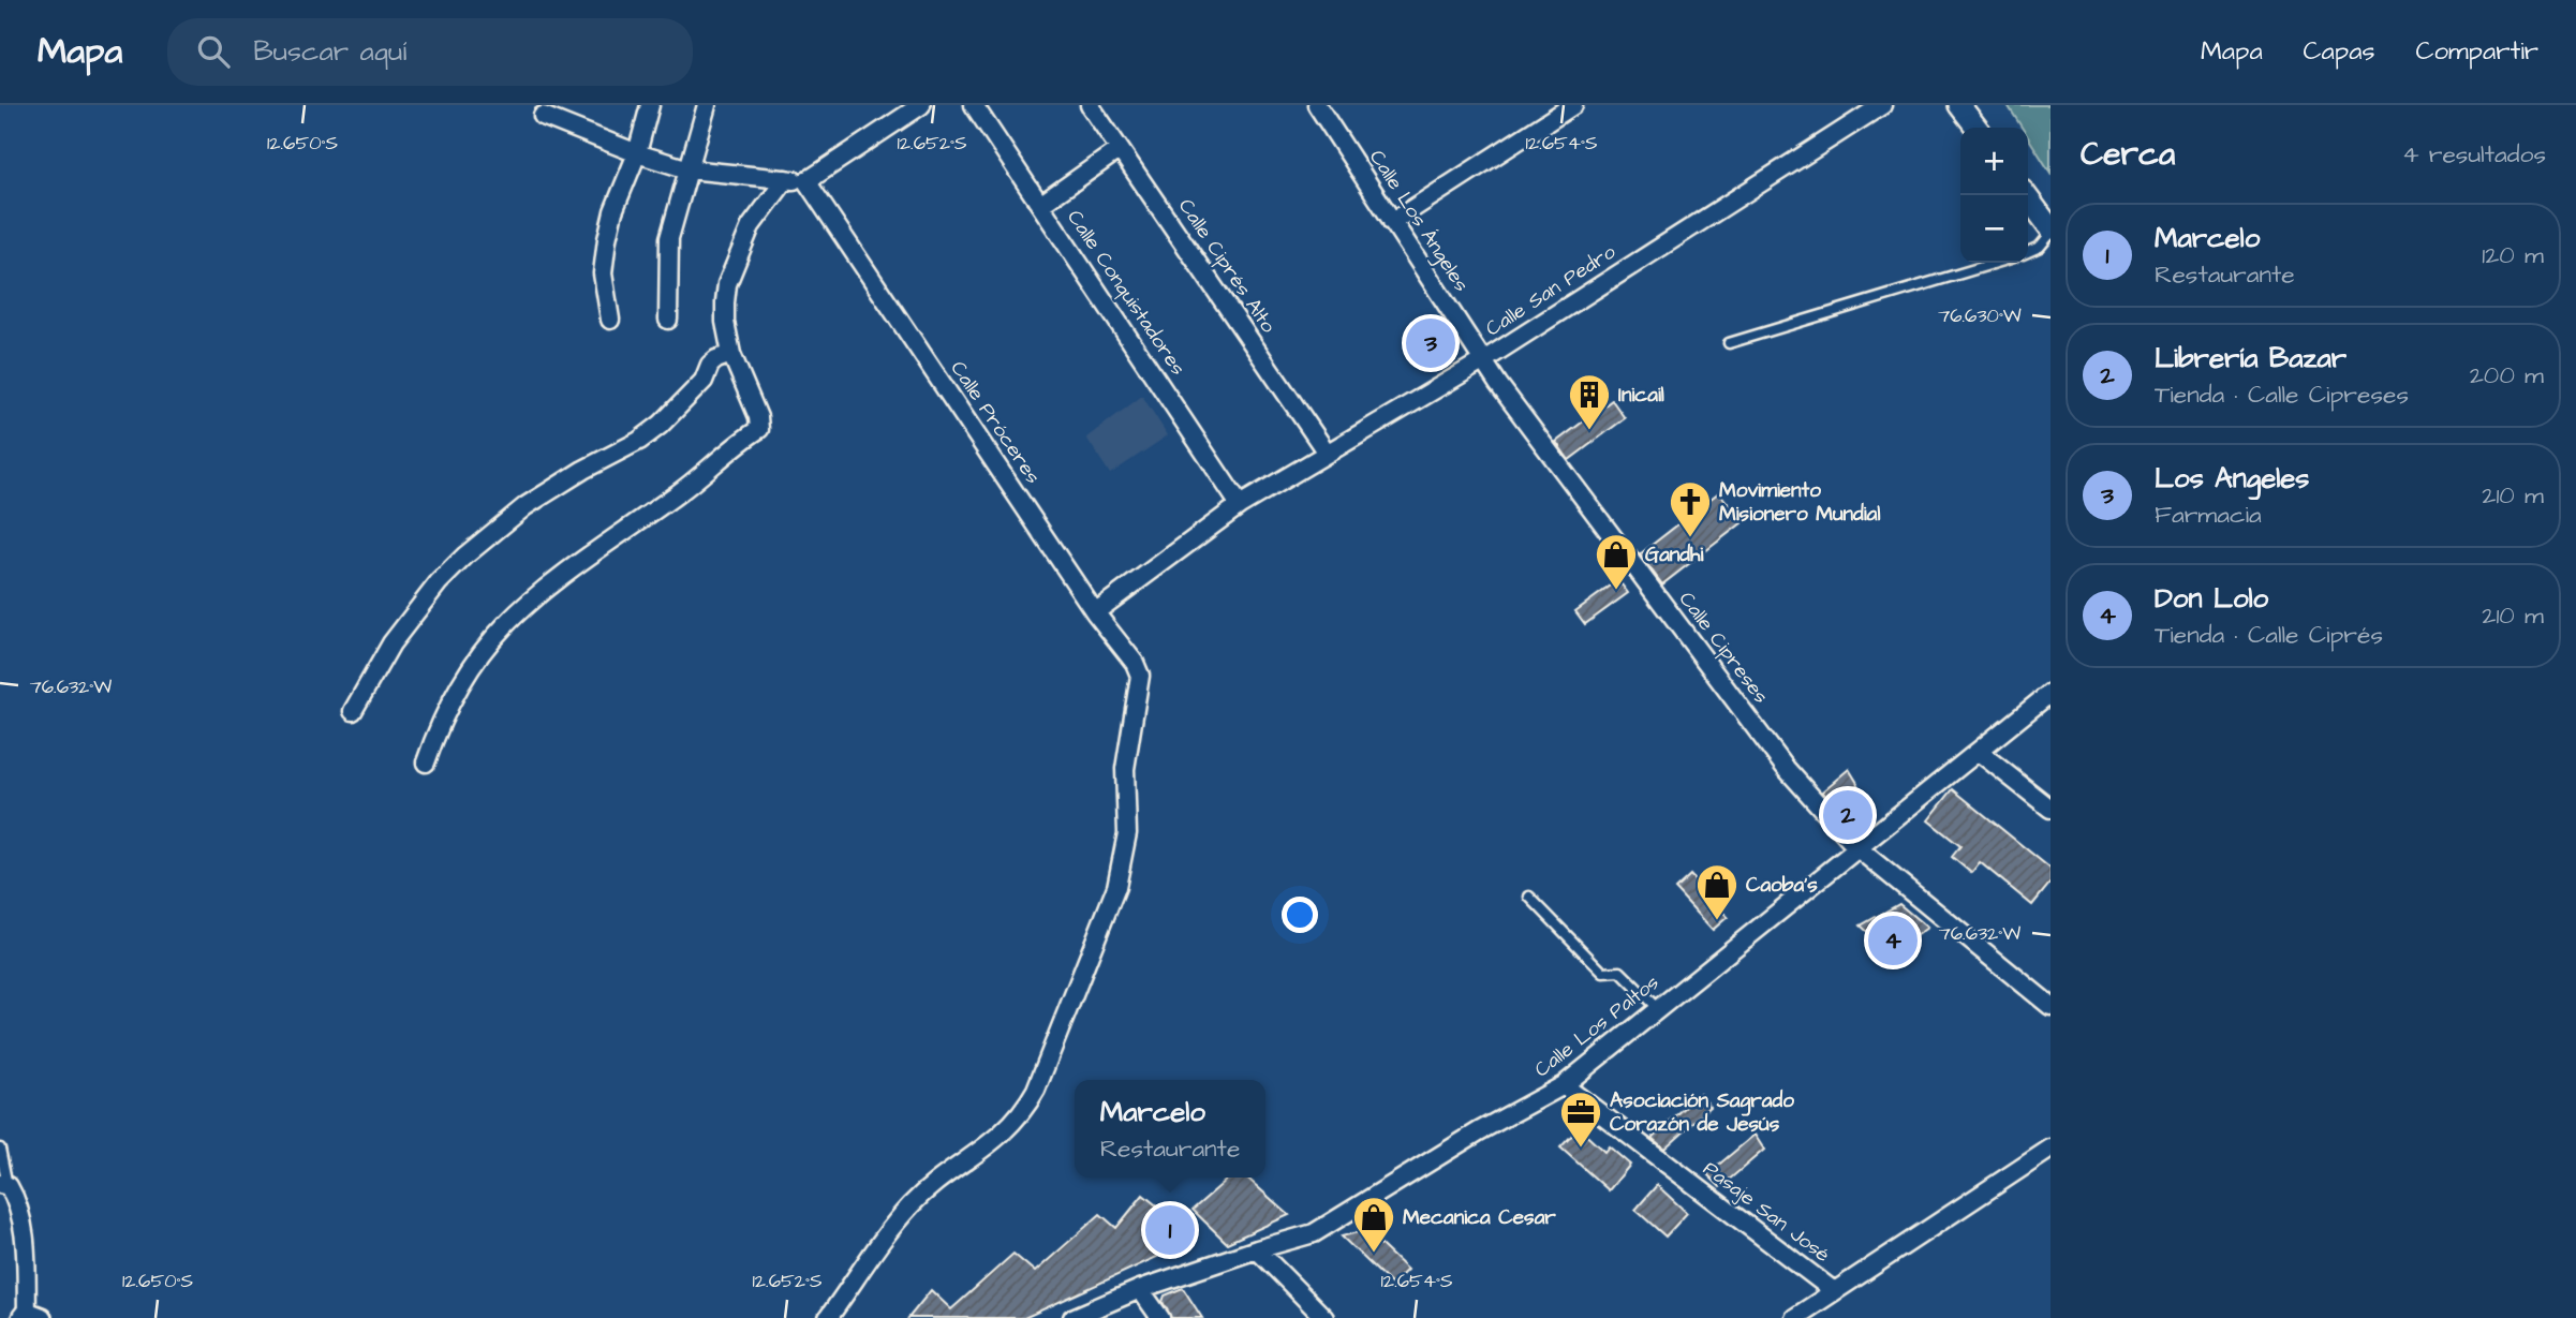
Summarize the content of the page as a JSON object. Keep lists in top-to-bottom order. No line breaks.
{"streets":{"street":["Calle Los Ángeles","Calle Ciprés Alto","Calle San Pedro","Calle Conquistadores","Calle Próceres","Calle Cipreses","Calle Los Paltos","Pasaje San José"]},"crossings":[["Calle Los Ángeles","Calle San Pedro"],["Calle Los Ángeles","Calle Cipreses"],["Calle Ciprés Alto","Calle San Pedro"],["Calle San Pedro","Calle Conquistadores"],["Calle San Pedro","Calle Próceres"],["Calle San Pedro","Calle Cipreses"],["Calle Cipreses","Calle Los Paltos"],["Calle Los Paltos","Pasaje San José"]],"places":{"building":["Inicail"],"church":["Movimiento Misionero Mundial"],"shop":["Gandhi","Caoba's","Mecanica Cesar"],"office":["Asociación Sagrado Corazón de Jesús"]},"page":{"header":"Mapa","search":"Buscar aquí","nav":["Mapa","Capas","Compartir"],"heading":["Cerca","4 resultados"],"map_buttons":["+","−"],"list":[{"mark":"1","name":"Marcelo","note":"Restaurante","value":"120 m"},{"mark":"2","name":"Librería Bazar","note":"Tienda · Calle Cipreses","value":"200 m"},{"mark":"3","name":"Los Angeles","note":"Farmacia","value":"210 m"},{"mark":"4","name":"Don Lolo","note":"Tienda · Calle Ciprés","value":"210 m"}],"pins":["3","2","4","1"],"popup":["Marcelo","Restaurante"]},"coordinates":["12.650°S","12.652°S","12.654°S","76.630°W","76.632°W"]}
